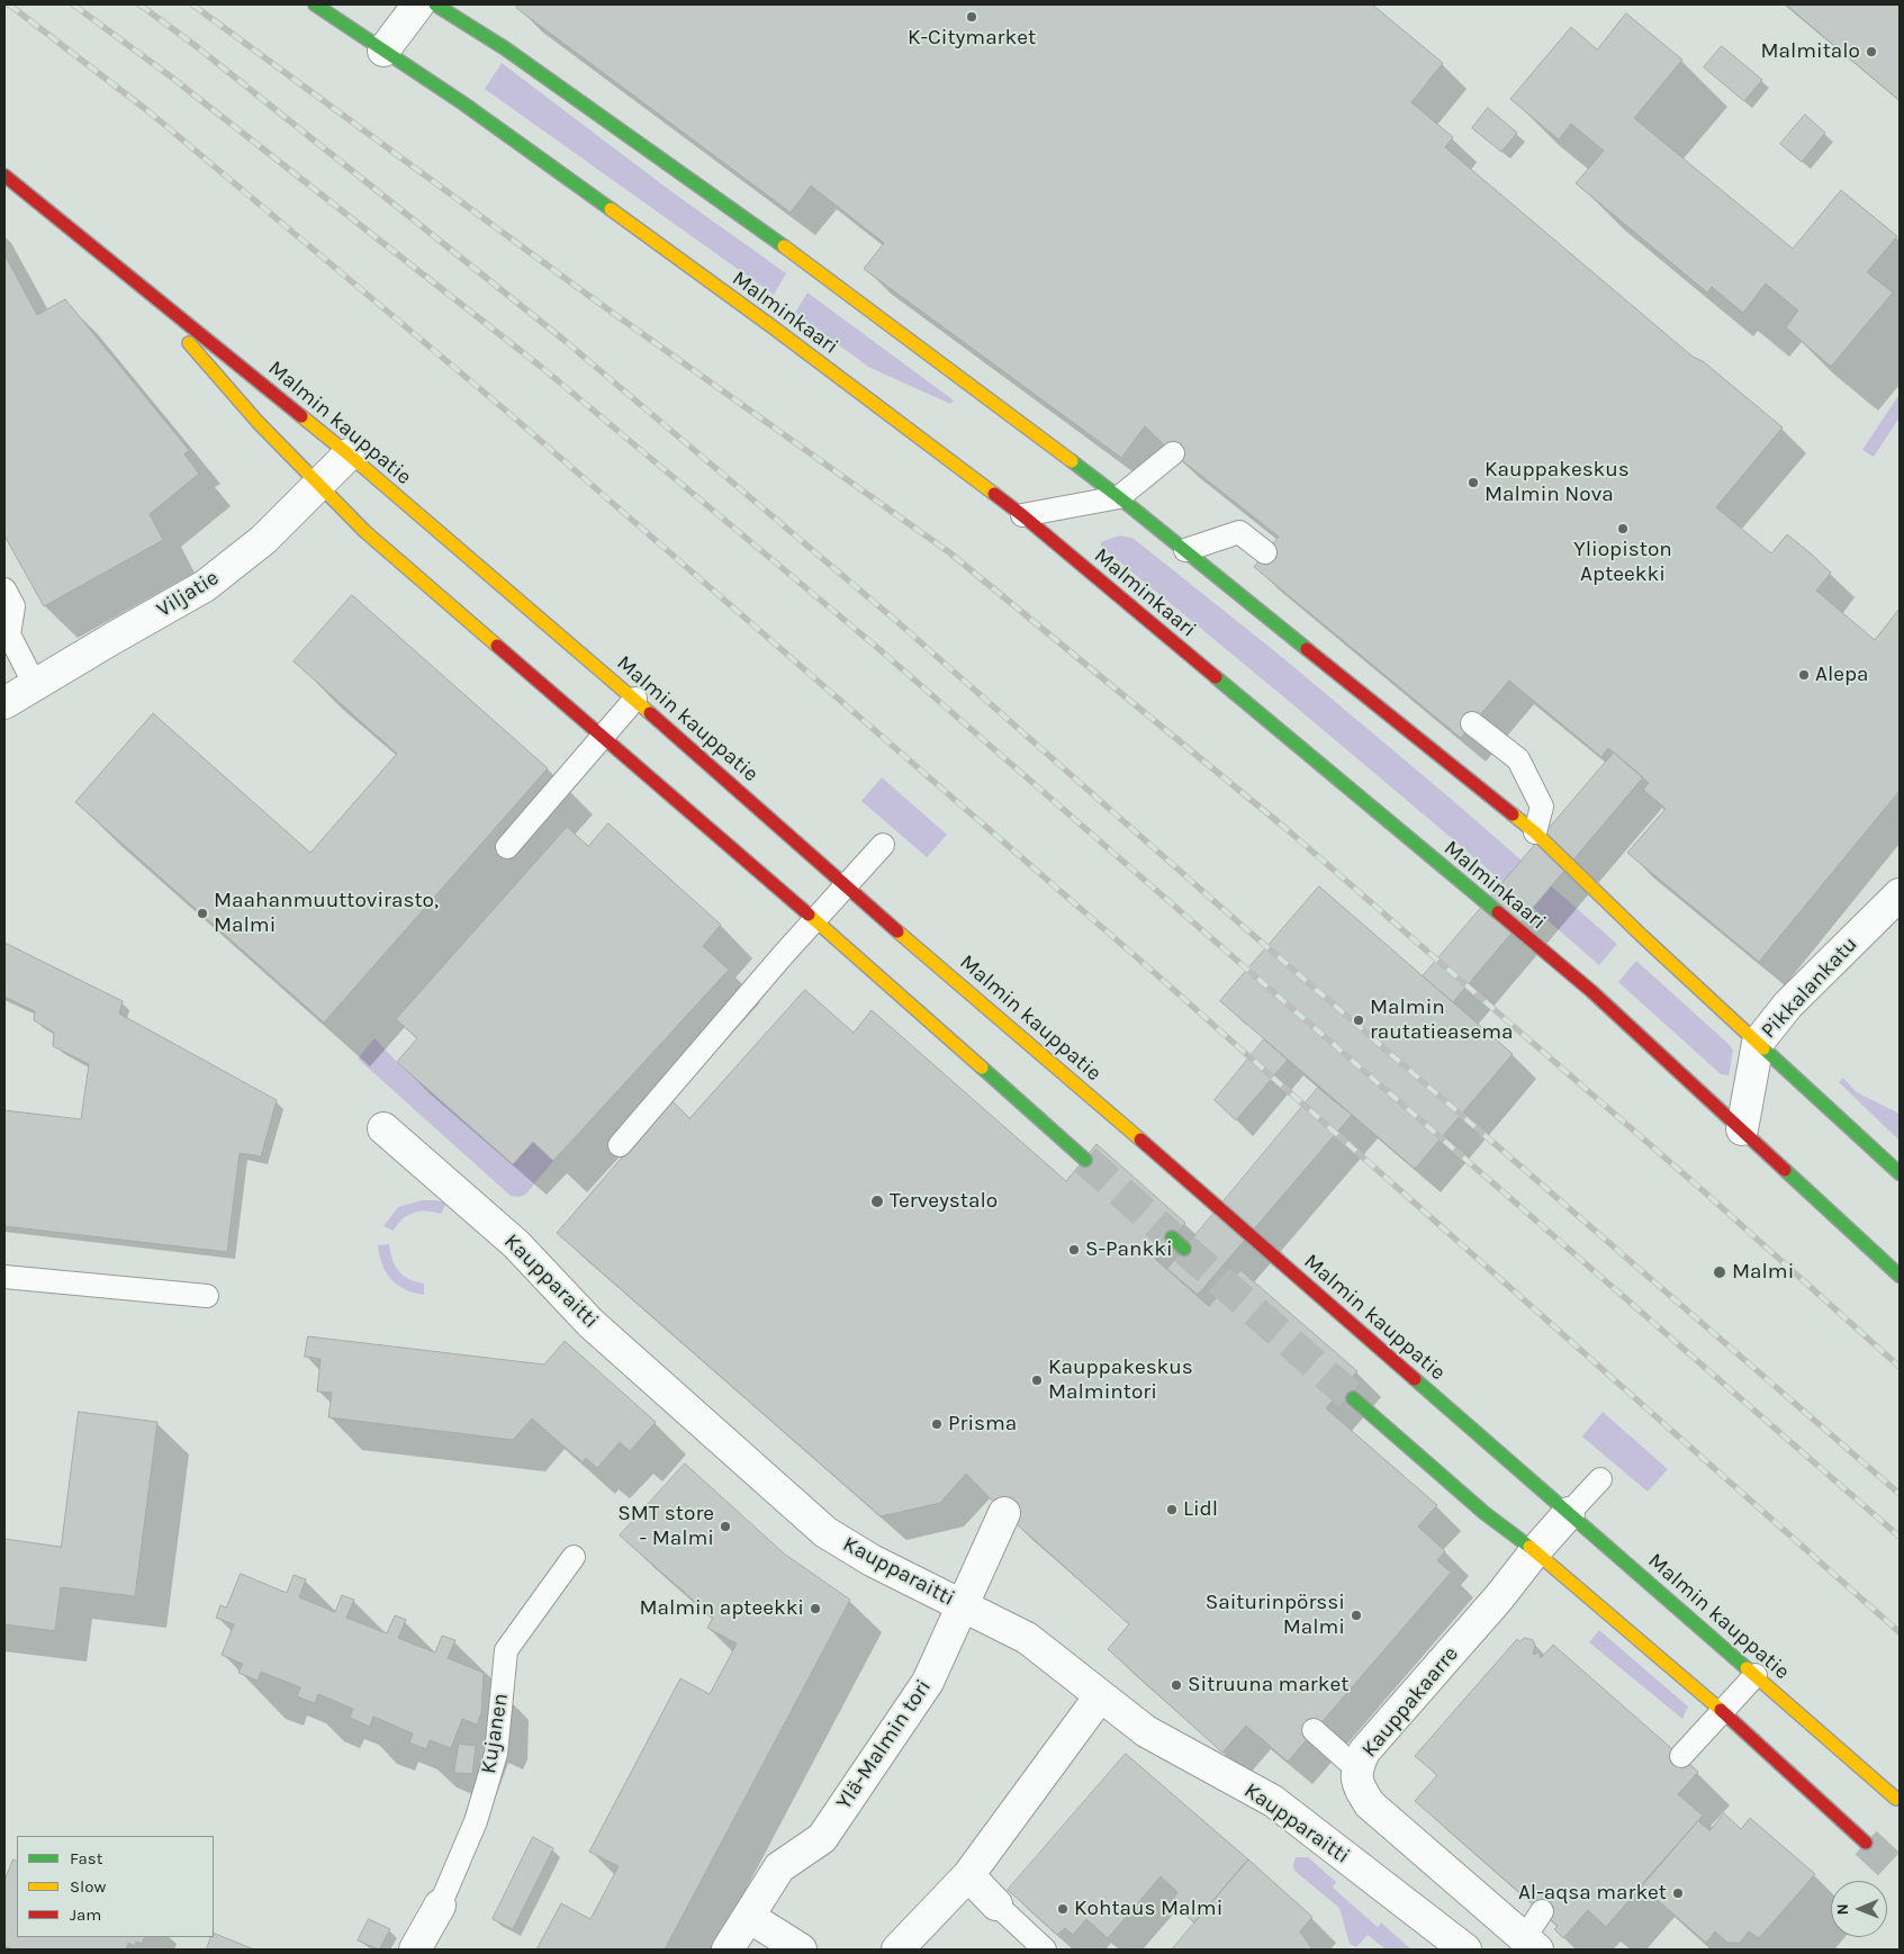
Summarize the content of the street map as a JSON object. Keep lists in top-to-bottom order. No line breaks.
{"streets":{"main road":["Malminkaari","Malmin kauppatie"],"street":["Viljatie","Pikkalankatu","Kaupparaitti","Kauppakaarre","Kujanen","Ylä-Malmin tori"]},"crossings":[["Malminkaari","Pikkalankatu"],["Malmin kauppatie","Viljatie"],["Malmin kauppatie","Kauppakaarre"],["Kaupparaitti","Ylä-Malmin tori"]],"places":["K-Citymarket","Malmitalo","Kauppakeskus Malmin Nova","Yliopiston Apteekki","Alepa","Maahanmuuttovirasto, Malmi","Malmin rautatieasema","Terveystalo","S-Pankki","Malmi","Kauppakeskus Malmintori","Prisma","Lidl","SMT store - Malmi","Malmin apteekki","Saiturinpörssi Malmi","Sitruuna market","Al-aqsa market","Kohtaus Malmi"],"legend":["Fast","Slow","Jam"],"north":"left"}
